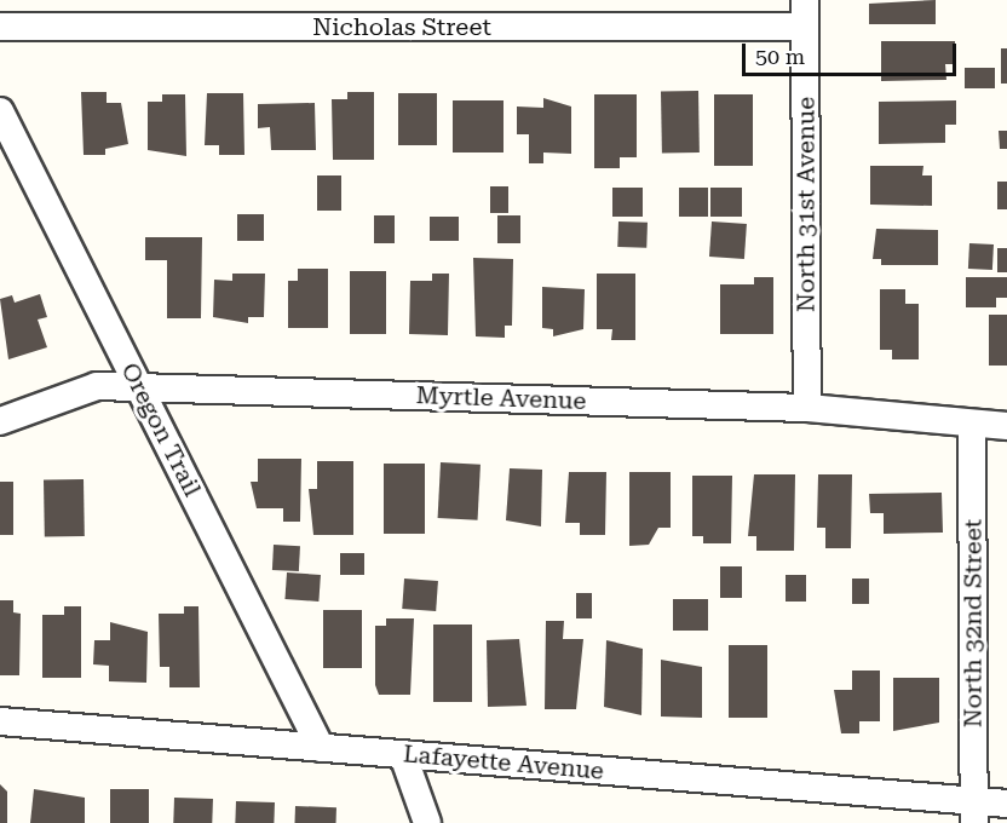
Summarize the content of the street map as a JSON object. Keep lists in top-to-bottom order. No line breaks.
{"streets":{"street":["Nicholas Street","North 31st Avenue","Myrtle Avenue","Oregon Trail","North 32nd Street","Lafayette Avenue"]},"crossings":[["Nicholas Street","North 31st Avenue"],["North 31st Avenue","Myrtle Avenue"],["Myrtle Avenue","Oregon Trail"],["Myrtle Avenue","North 32nd Street"],["Oregon Trail","Lafayette Avenue"],["North 32nd Street","Lafayette Avenue"]],"scale_bar":"50 m"}
